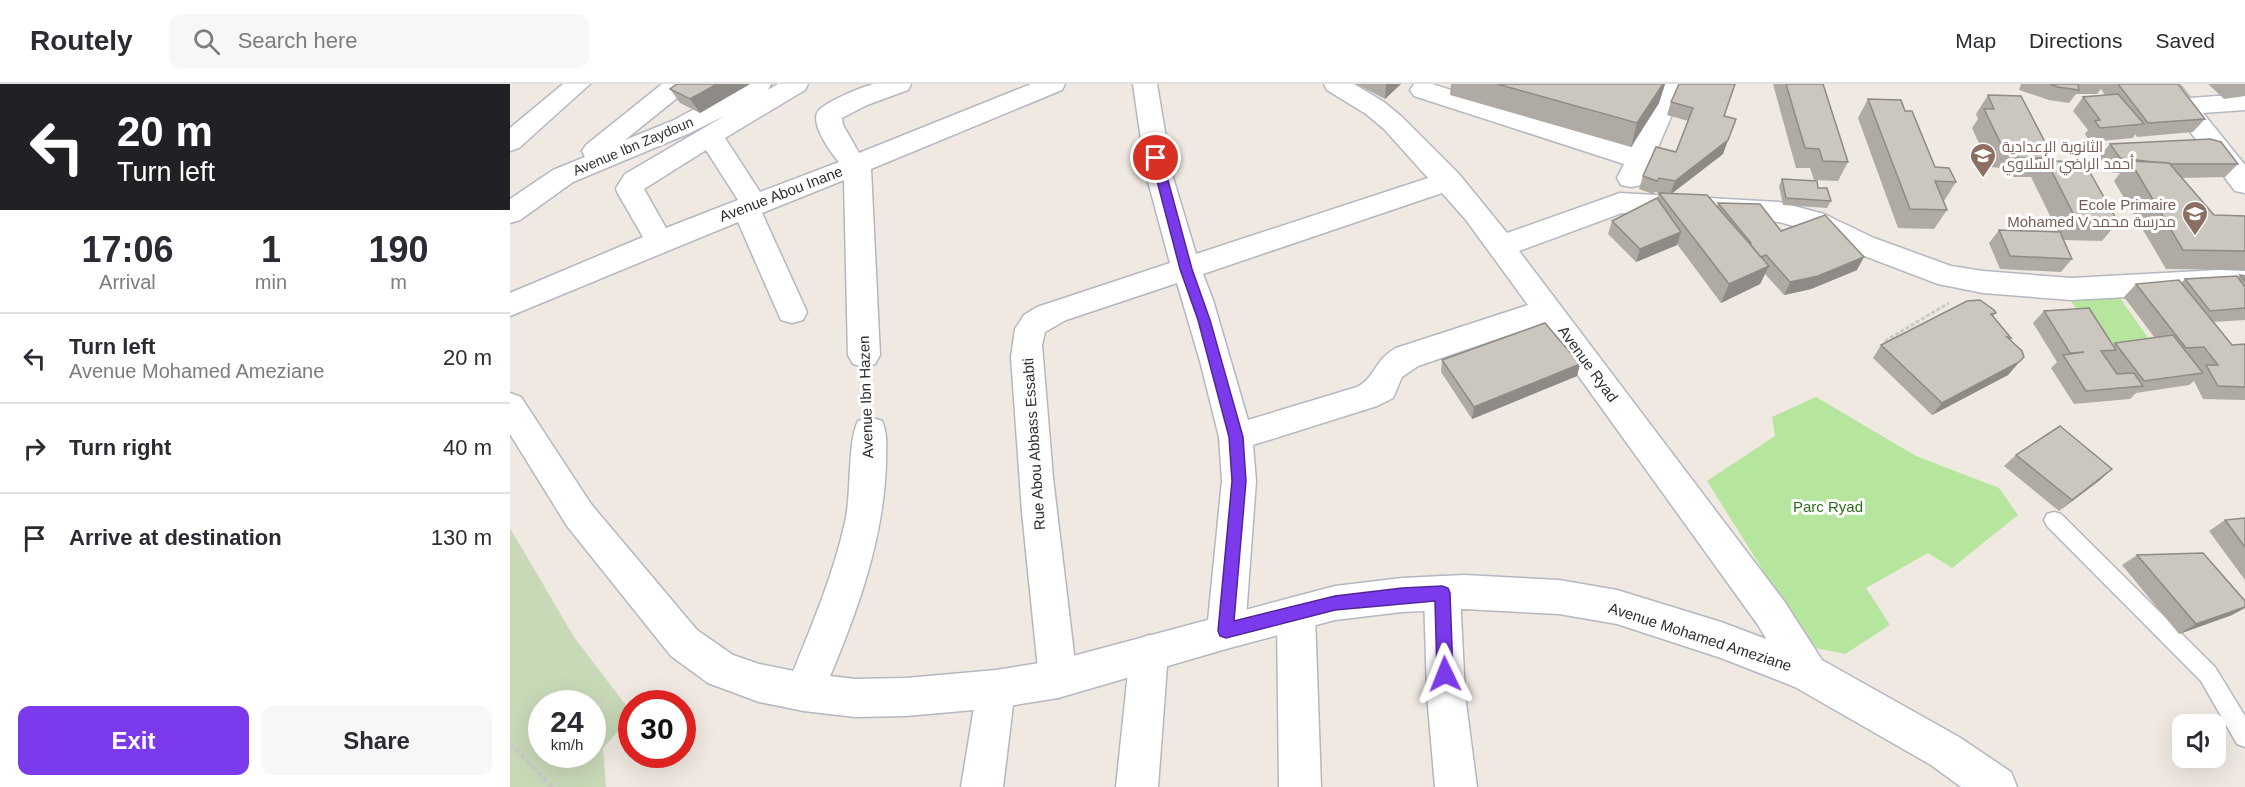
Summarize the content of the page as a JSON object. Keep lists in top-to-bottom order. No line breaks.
{"streets":{"street":["Avenue Ibn Zaydoun","Avenue Abou Inane","Avenue Ryad","Avenue Ibn Hazen","Rue Abou Abbass Essabti","Avenue Mohamed Ameziane"]},"crossings":[["Avenue Abou Inane","Avenue Ibn Hazen"],["Avenue Ryad","Rue Abou Abbass Essabti"],["Avenue Ryad","Avenue Mohamed Ameziane"],["Avenue Ibn Hazen","Avenue Mohamed Ameziane"],["Rue Abou Abbass Essabti","Avenue Mohamed Ameziane"]],"parks":["Parc Ryad"],"places":{"school or university":["الثانوية الإعدادية أحمد الراضي السلاوي","Ecole Primaire Mohamed V مدرسة محمد"]},"page":{"header":"Routely","search":"Search here","nav":["Map","Directions","Saved"],"turn":["20 m","Turn left"],"eta":["17:06","Arrival","1","min","190","m"],"list":[{"name":"Turn left","note":"Avenue Mohamed Ameziane","value":"20 m"},{"name":"Turn right","value":"40 m"},{"name":"Arrive at destination","value":"130 m"}],"speed":"24 km/h","limit":"30","buttons":["Exit","Share"]}}
